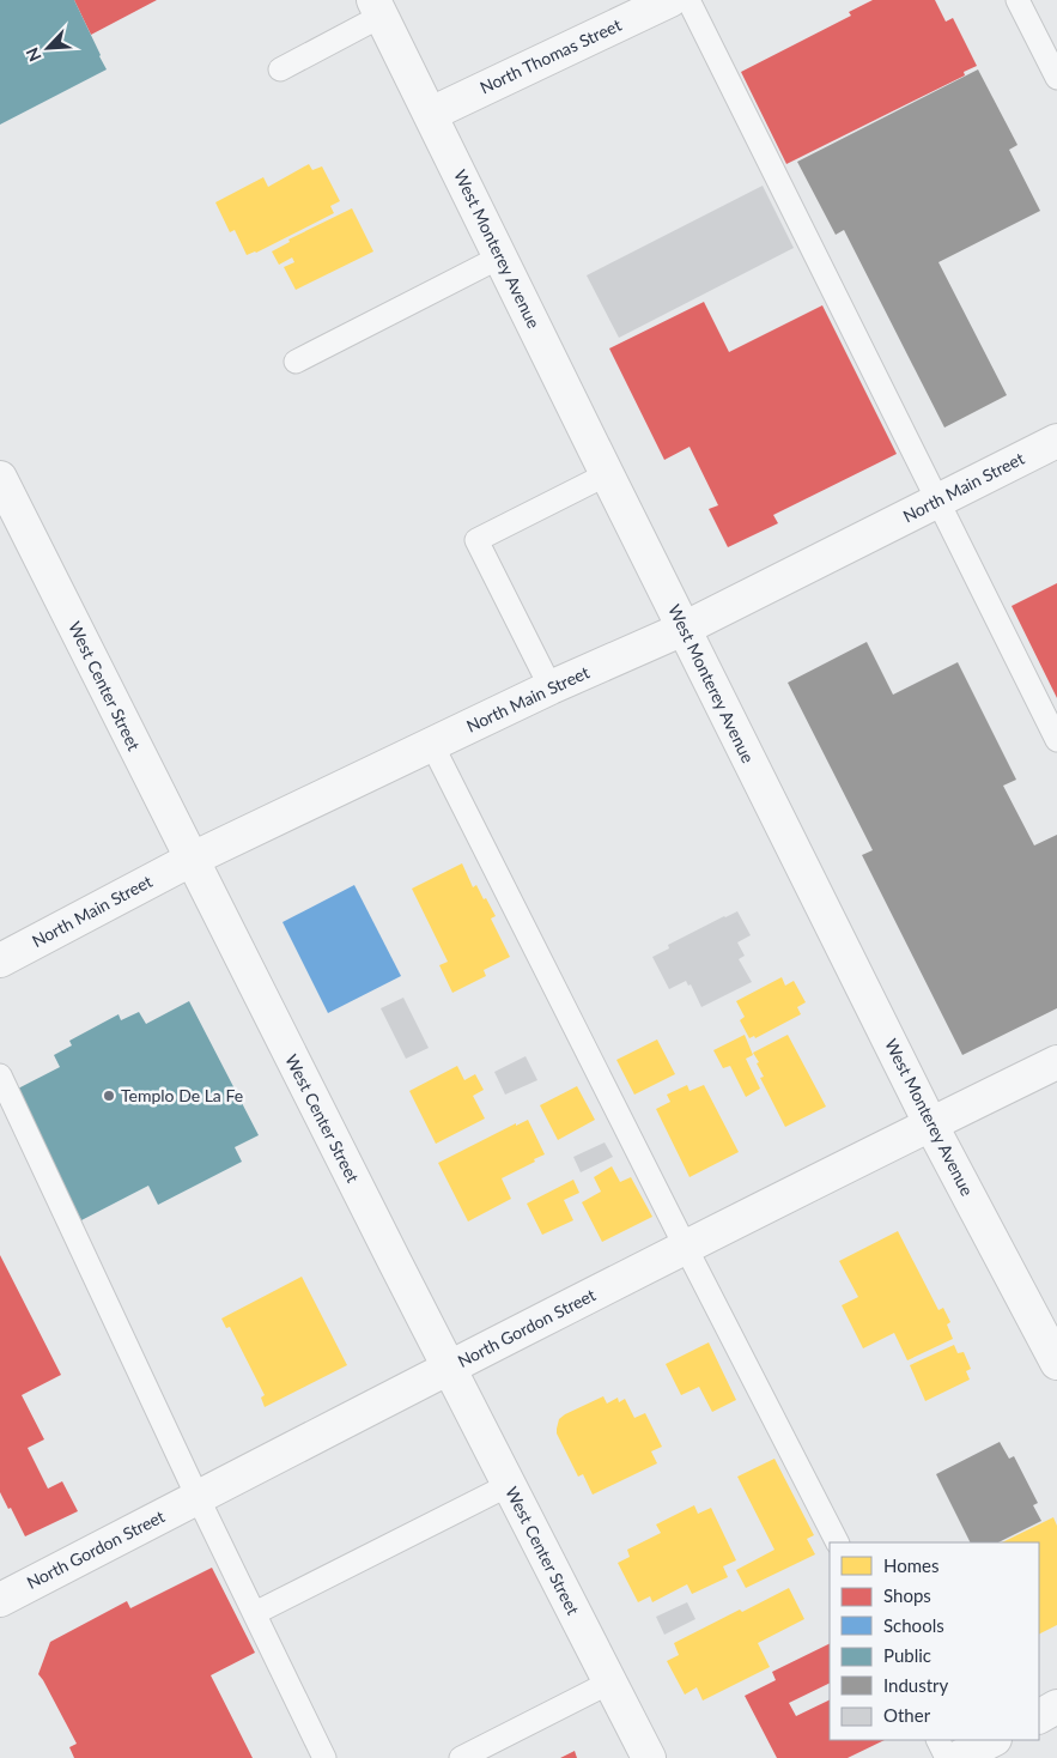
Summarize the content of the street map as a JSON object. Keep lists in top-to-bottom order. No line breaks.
{"streets":{"street":["North Thomas Street","West Monterey Avenue","North Main Street","West Center Street","North Gordon Street"]},"crossings":[["North Thomas Street","West Monterey Avenue"],["West Monterey Avenue","North Main Street"],["West Monterey Avenue","North Gordon Street"],["North Main Street","West Center Street"],["West Center Street","North Gordon Street"]],"places":["Templo De La Fe"],"legend":["Homes","Shops","Schools","Public","Industry","Other"],"north":"bottom left"}
